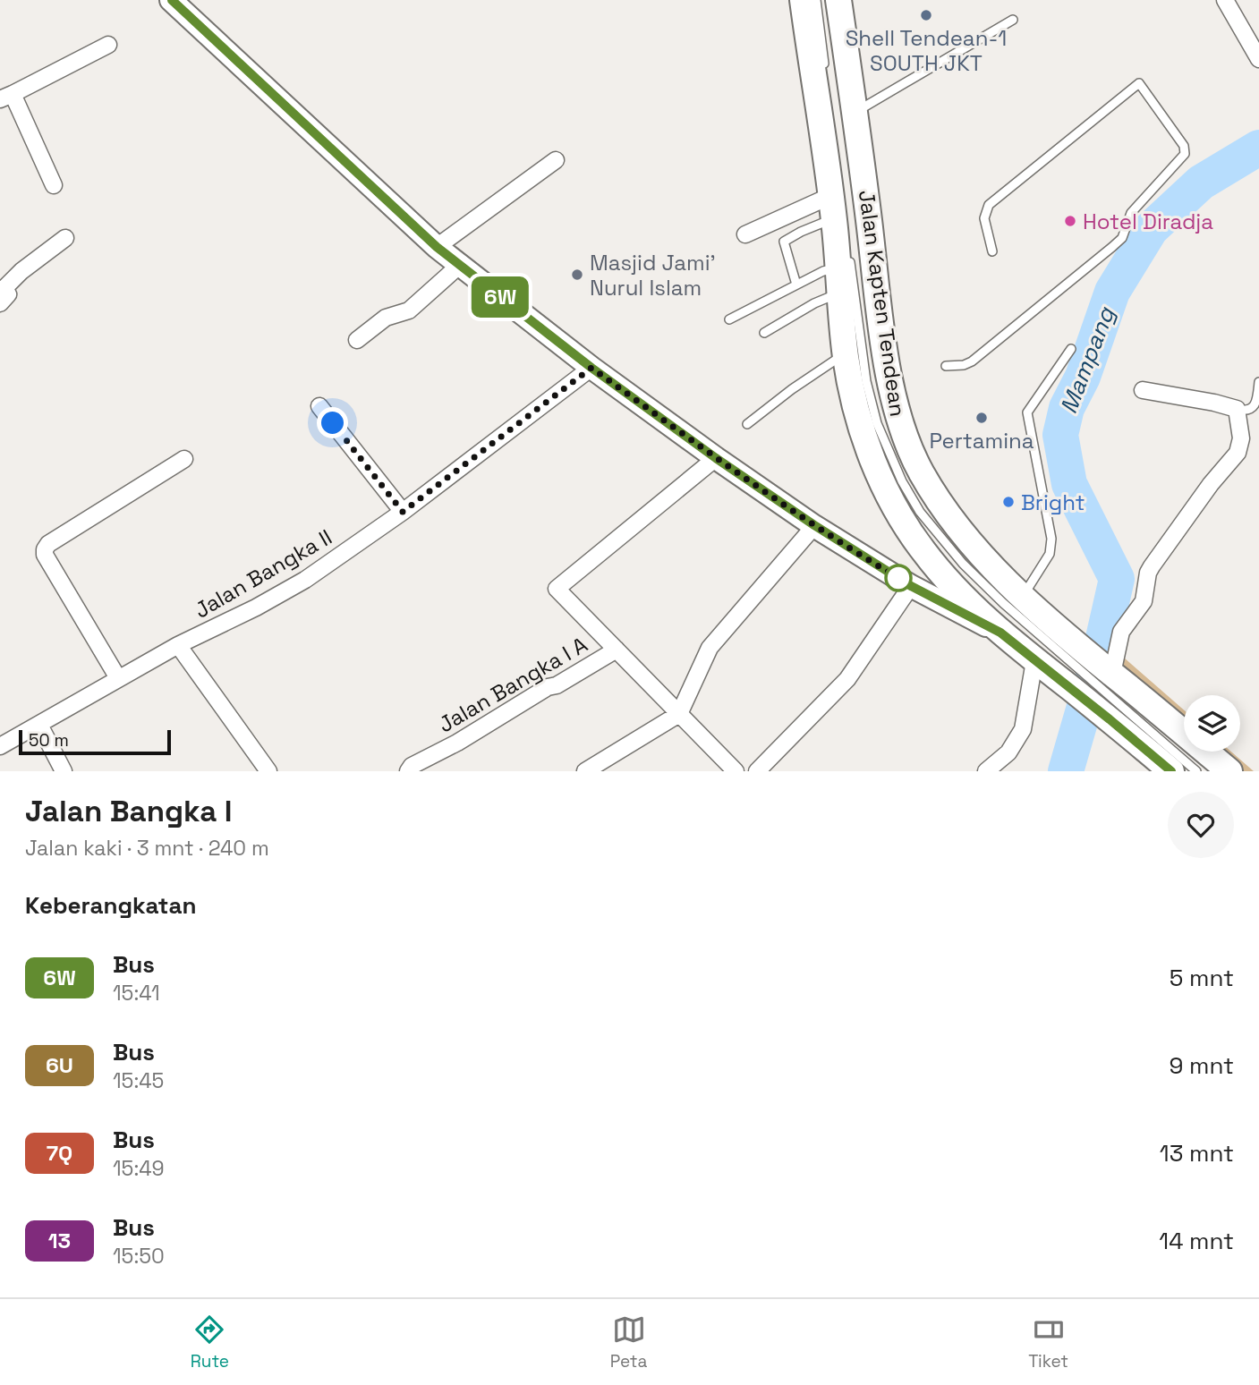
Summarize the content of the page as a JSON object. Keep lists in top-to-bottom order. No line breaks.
{"streets":{"main road":["Jalan Kapten Tendean"],"street":["Jalan Bangka II","Jalan Bangka I A"]},"water":["Mampang"],"places":["Shell Tendean-1 SOUTH JKT","Hotel Diradja","Masjid Jami' Nurul Islam","Pertamina","Bright"],"lines":["bus line 6W"],"scale_bar":"50 m","page":{"on_map":"6W","scale":"50 m","heading":[["Jalan Bangka I","Jalan kaki · 3 mnt · 240 m"],"Keberangkatan"],"list":[{"mark":"6W","name":"Bus","note":"15:41","value":"5 mnt"},{"mark":"6U","name":"Bus","note":"15:45","value":"9 mnt"},{"mark":"7Q","name":"Bus","note":"15:49","value":"13 mnt"},{"mark":"13","name":"Bus","note":"15:50","value":"14 mnt"}],"tabs":["Rute","Peta","Tiket"]}}
